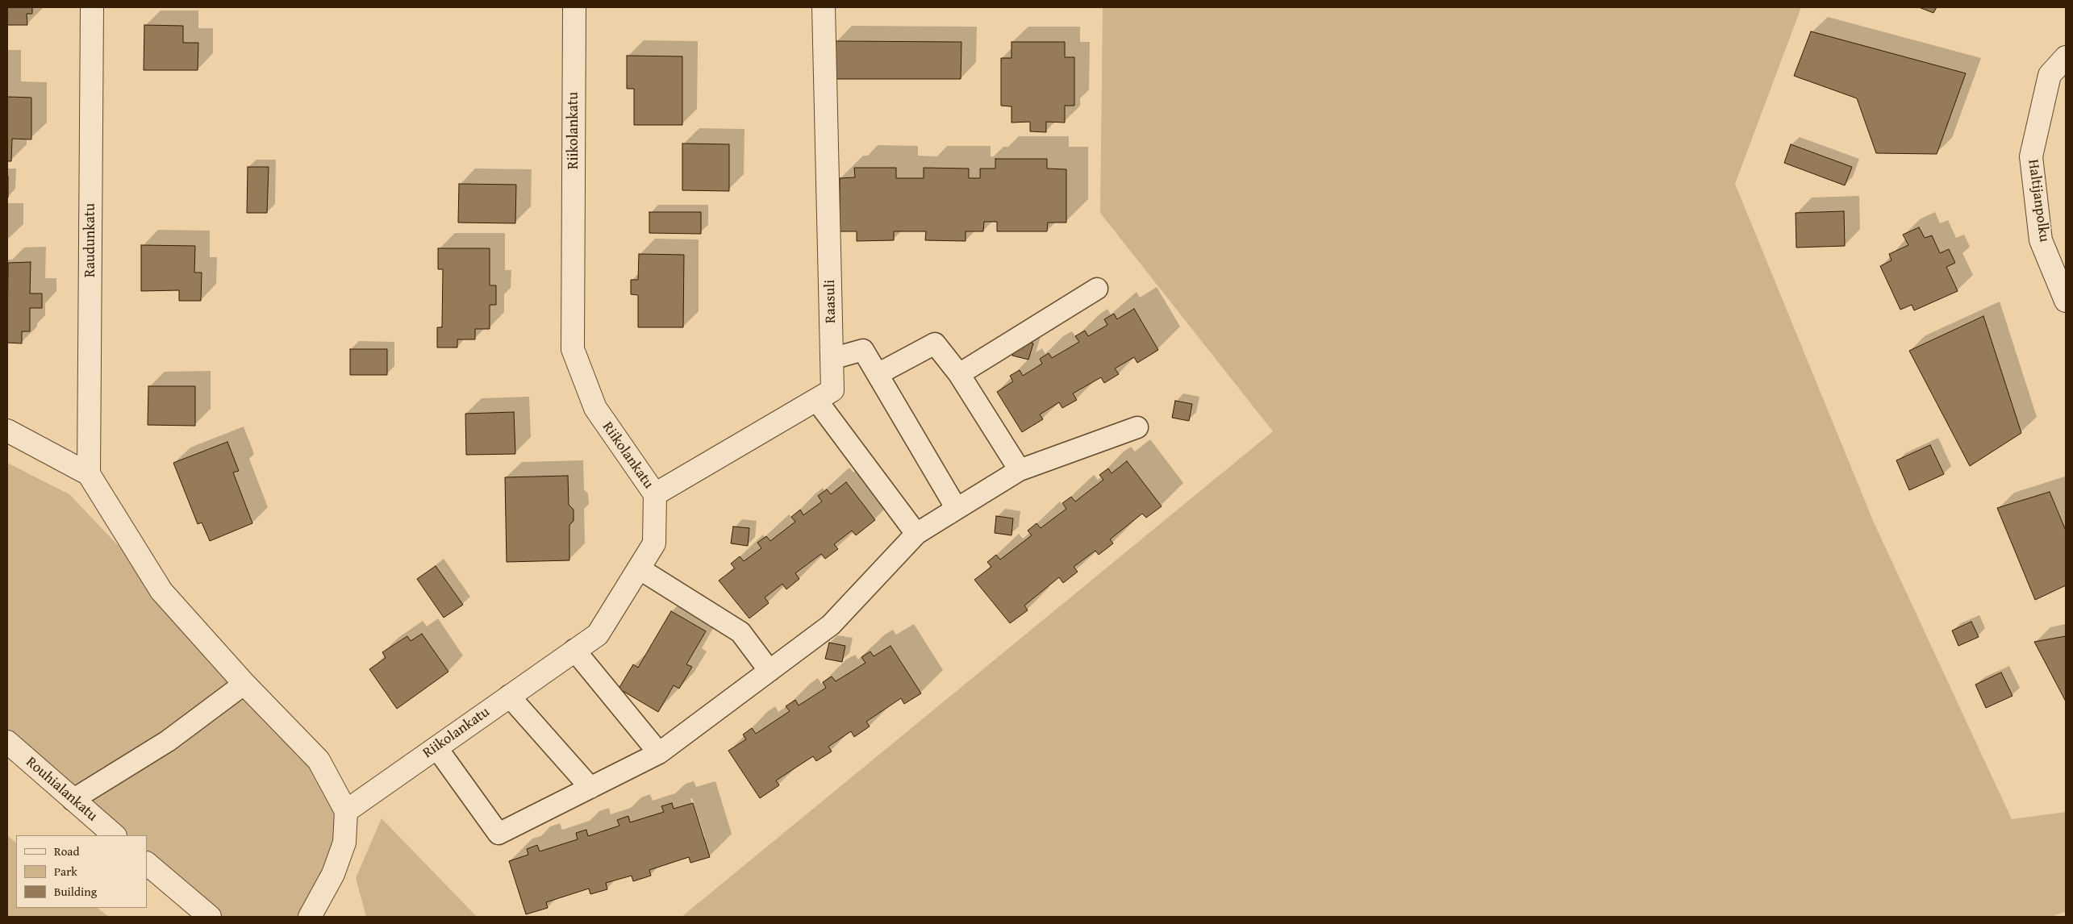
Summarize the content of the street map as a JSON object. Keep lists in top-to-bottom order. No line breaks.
{"streets":{"street":["Riikolankatu","Haltijanpolku","Raudunkatu","Raasuli","Rouhialankatu"]},"crossings":[["Riikolankatu","Raasuli"]],"legend":["Road","Park","Building"]}
